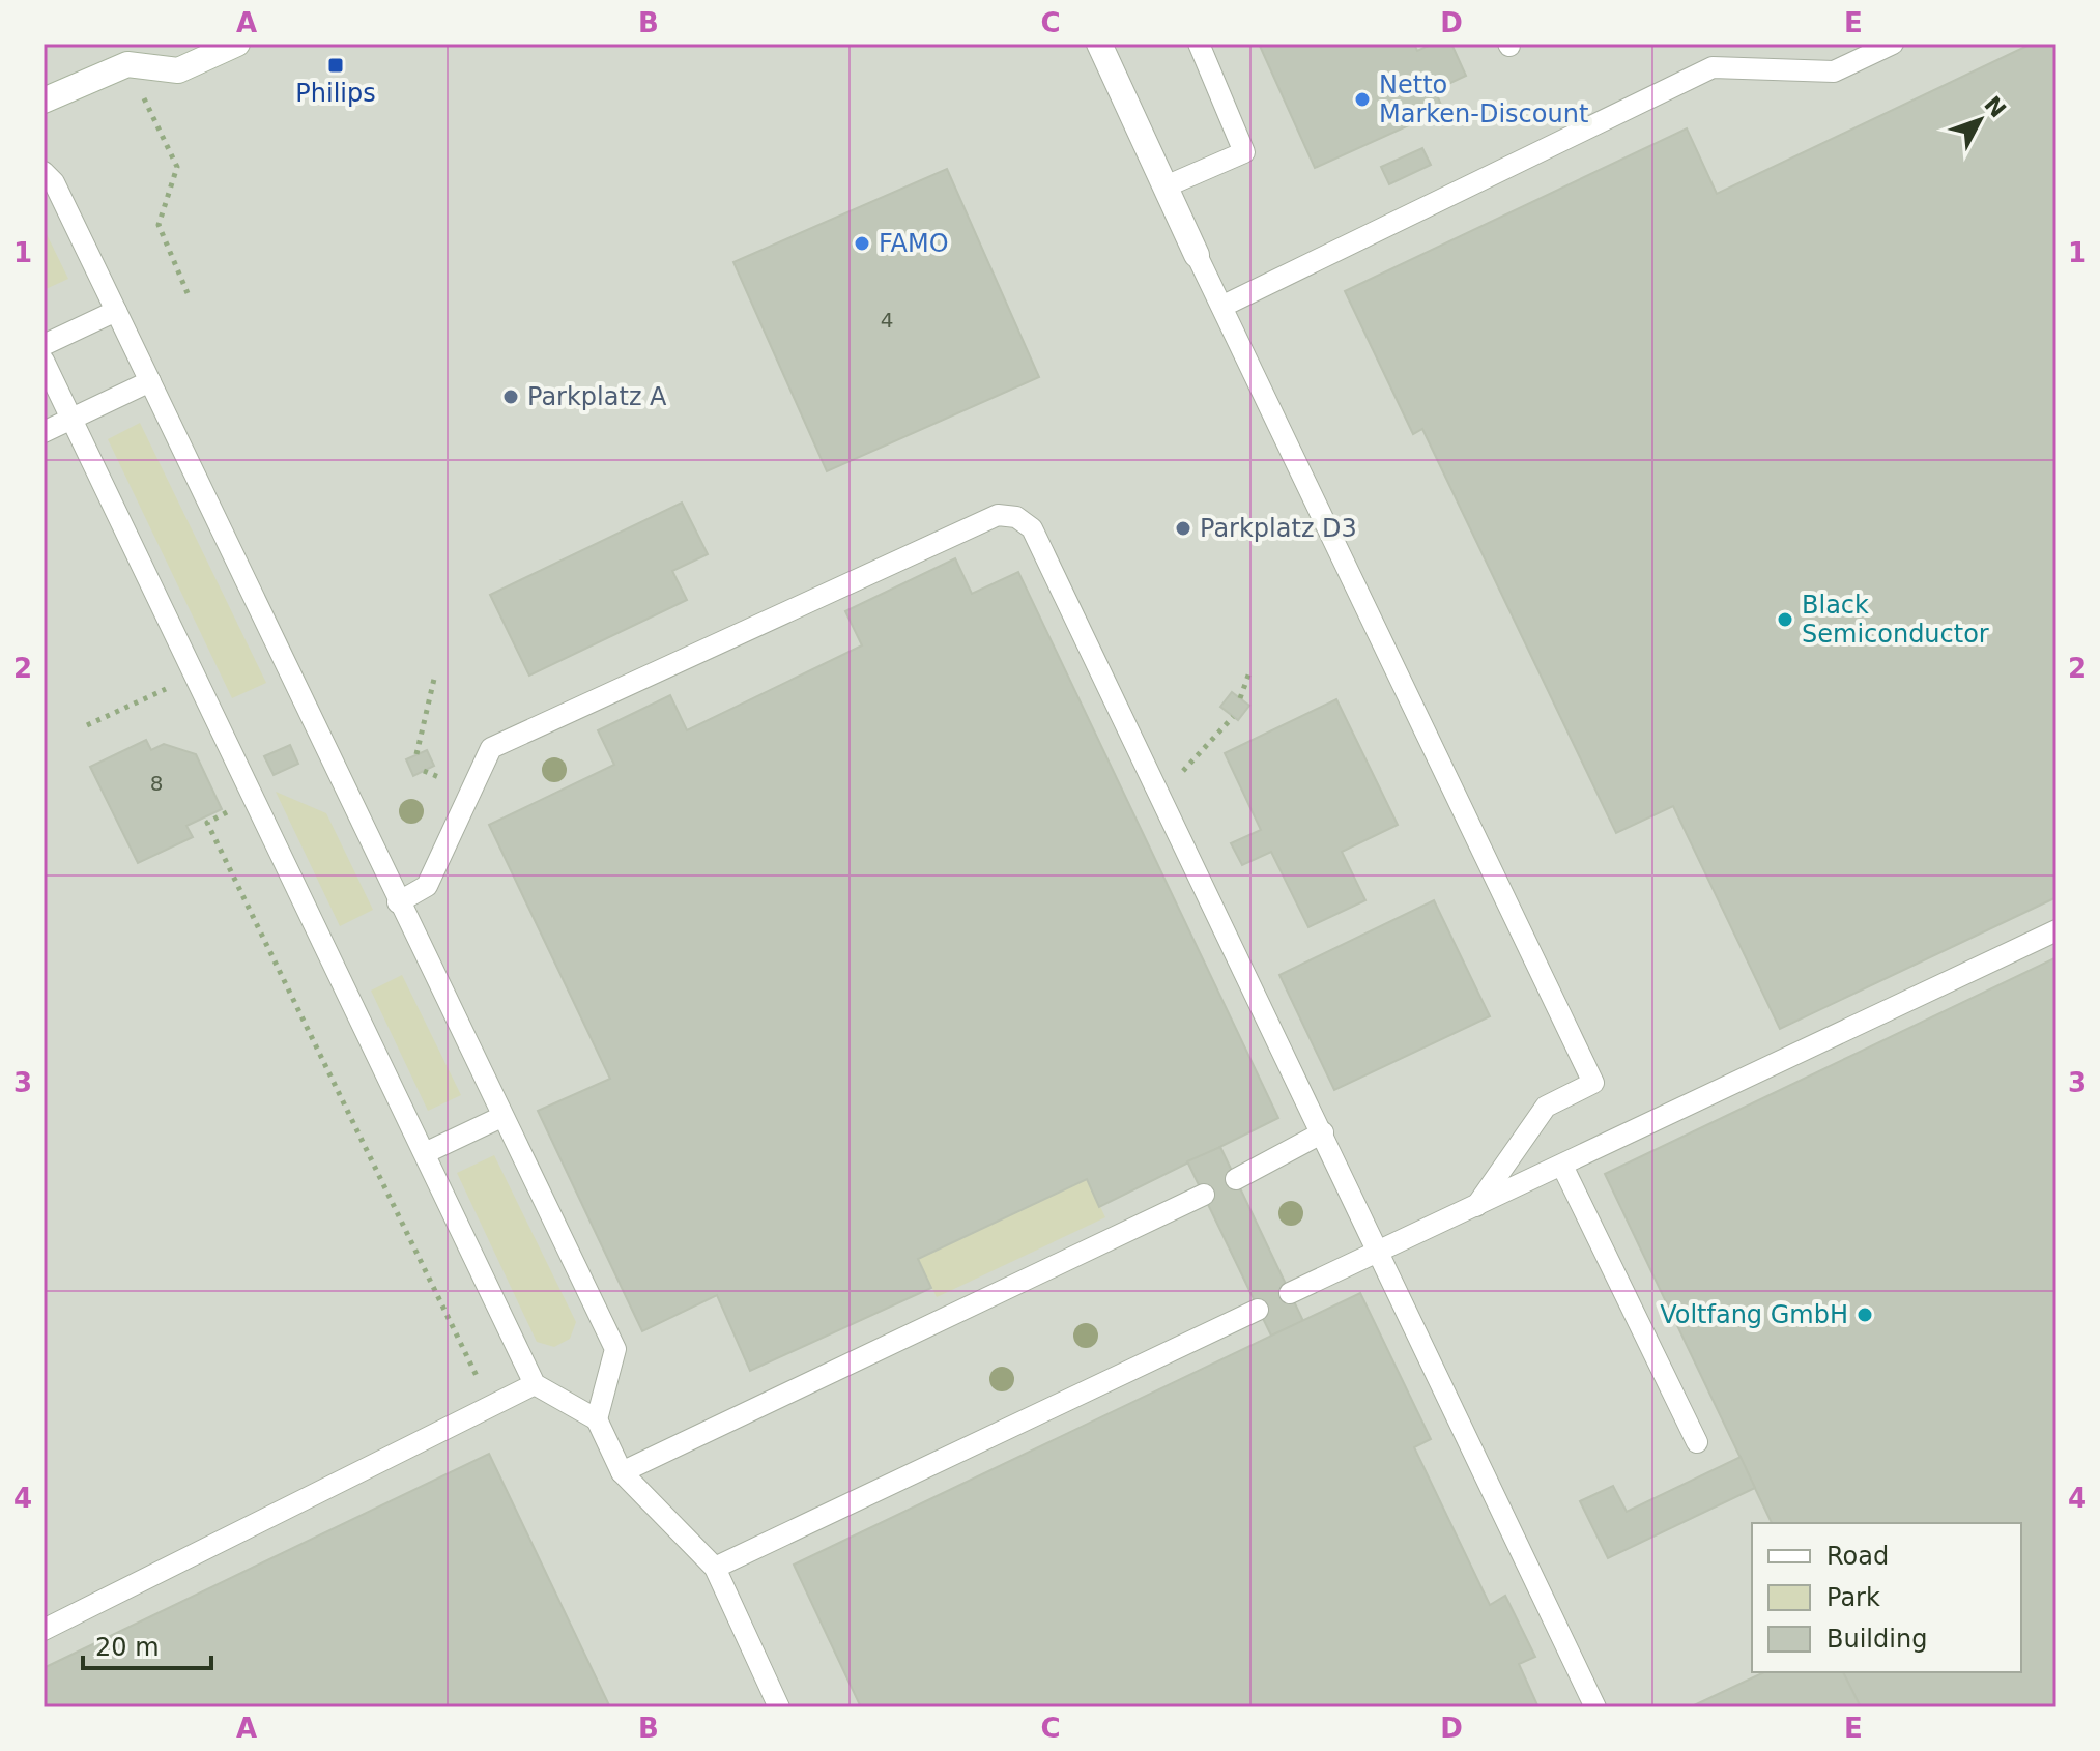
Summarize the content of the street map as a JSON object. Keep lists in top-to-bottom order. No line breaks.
{"places":{"transit":["Philips"],"other":["Netto Marken-Discount","FAMO","Parkplatz A","Parkplatz D3","Black Semiconductor","Voltfang GmbH"]},"house_numbers":["4","8"],"legend":["Road","Park","Building"],"scale_bar":"20 m","north":"top right","grid":{"columns":["A","B","C","D","E"],"rows":["1","2","3","4"]}}
